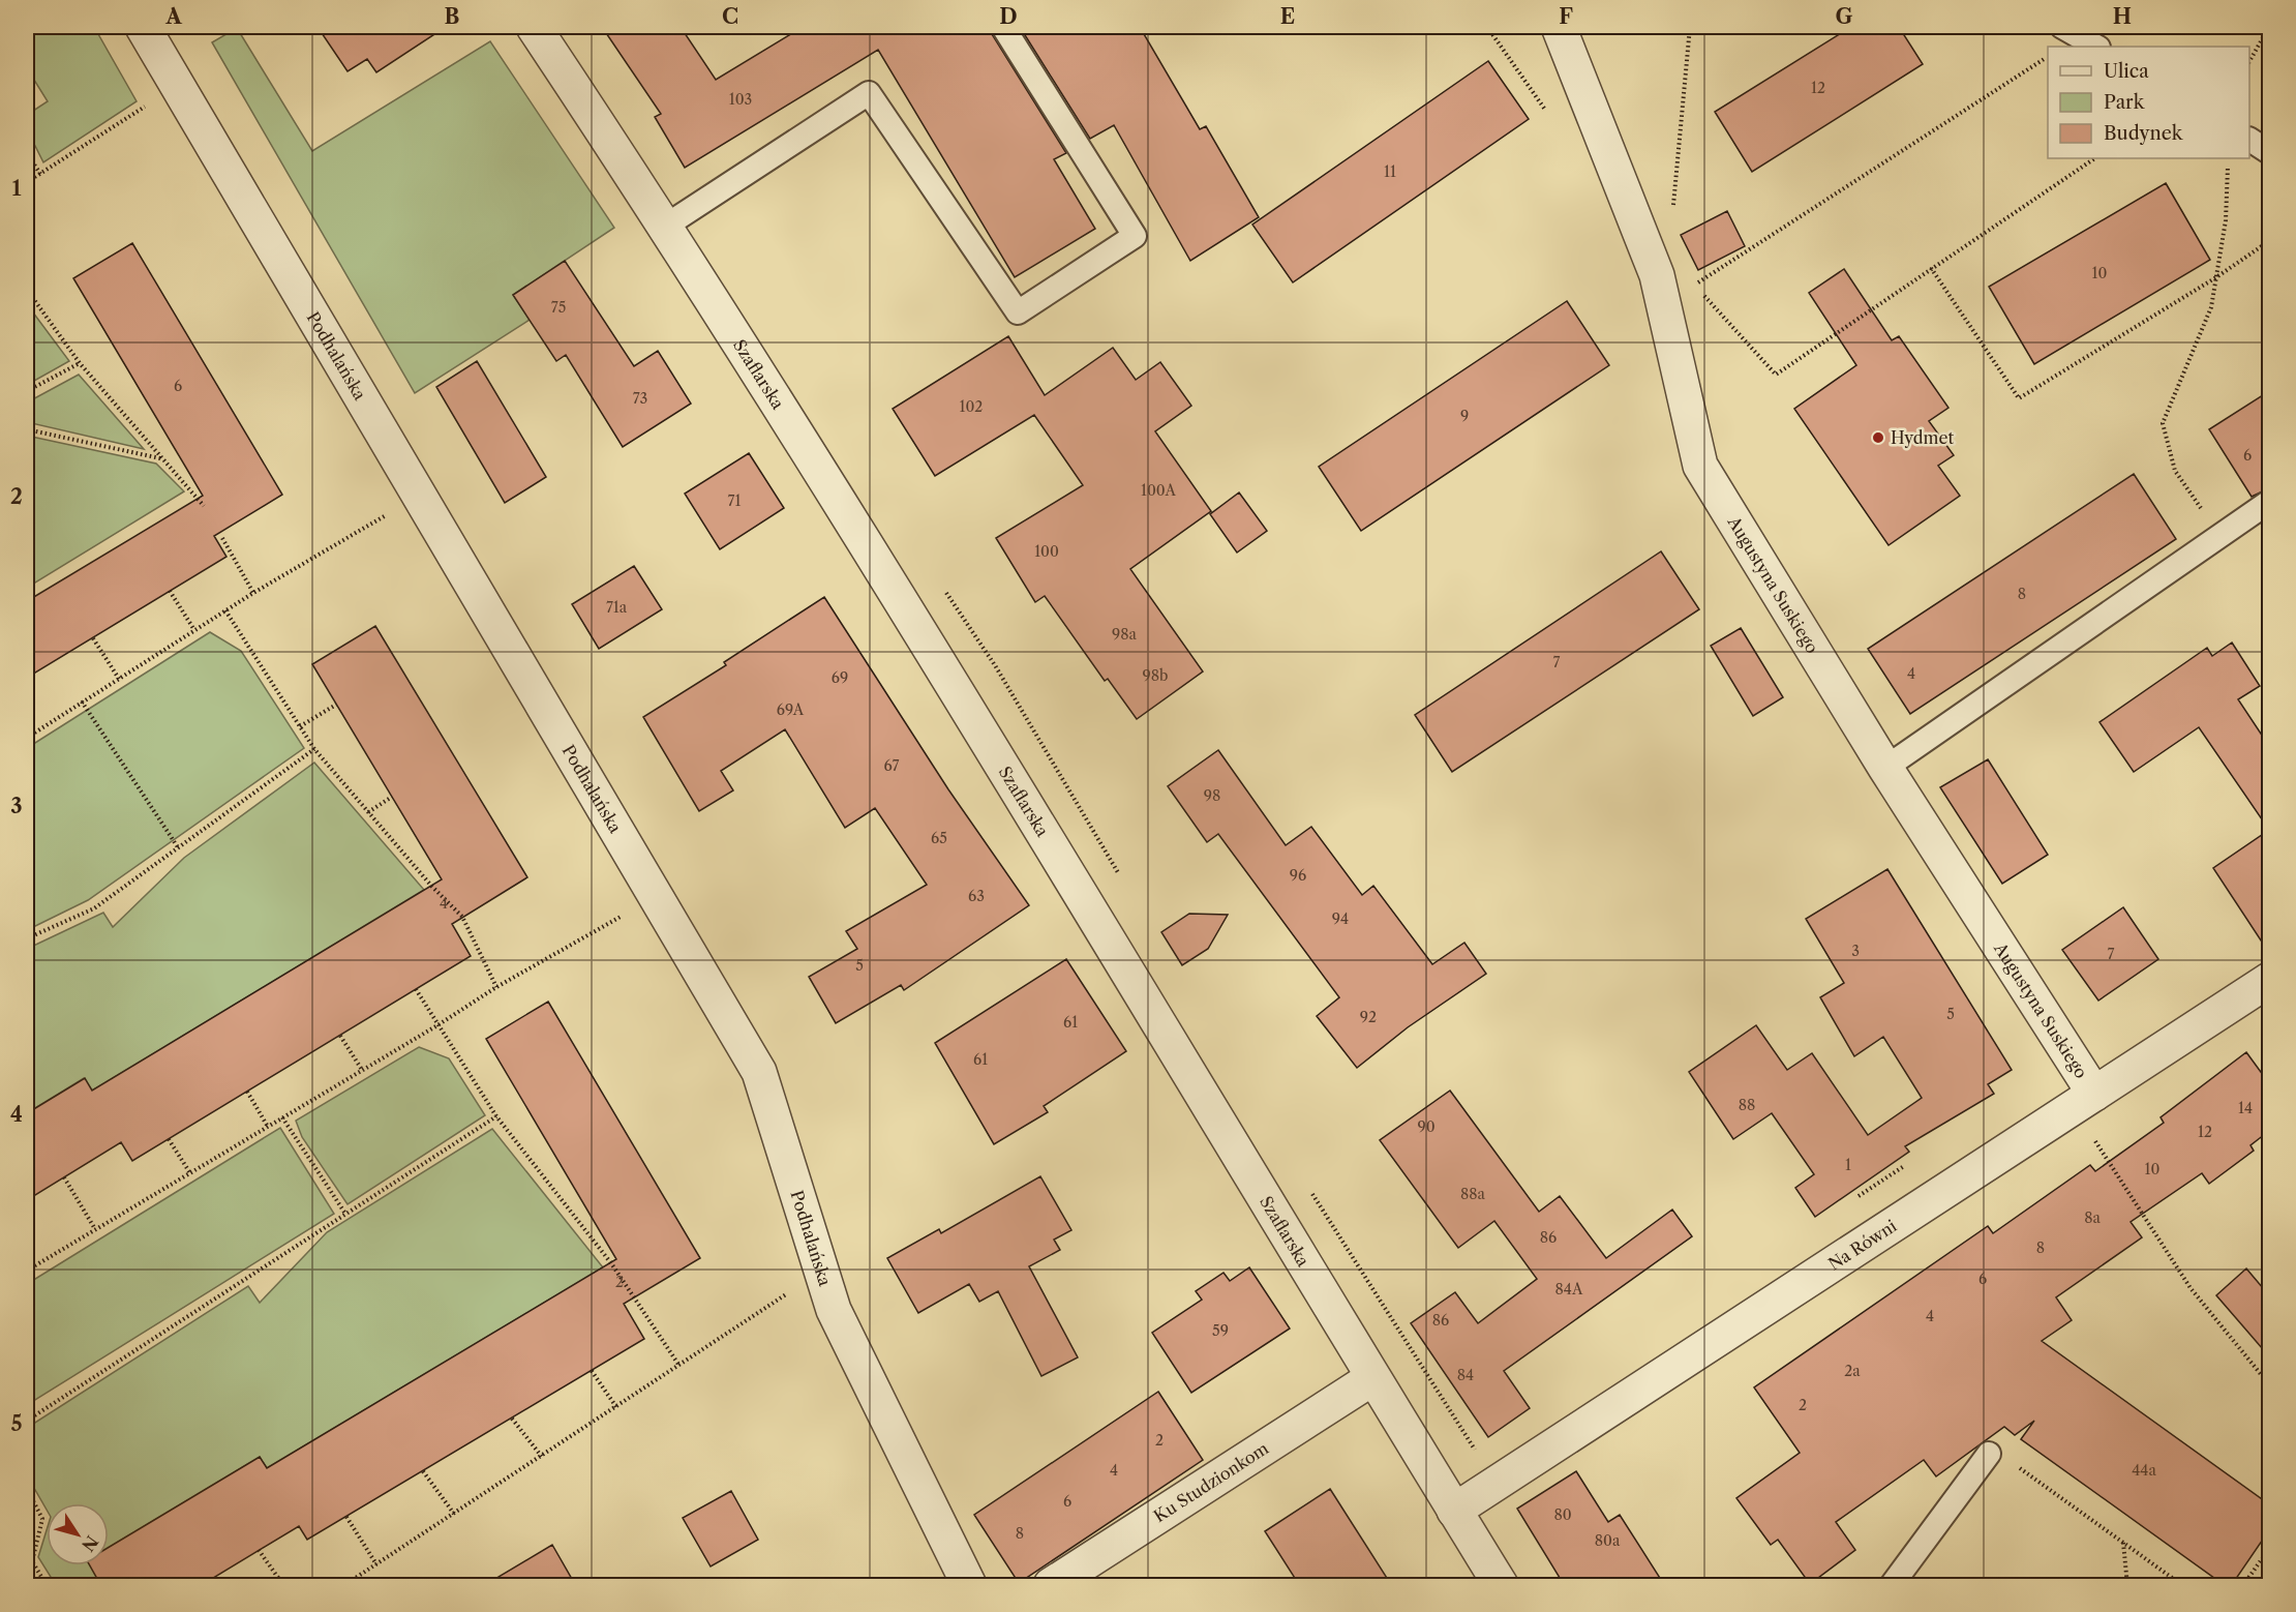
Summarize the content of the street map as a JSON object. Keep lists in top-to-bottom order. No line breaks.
{"streets":{"street":["Podhalańska","Szaflarska","Augustyna Suskiego","Na Równi","Ku Studzionkom"]},"crossings":[["Szaflarska","Na Równi"],["Szaflarska","Ku Studzionkom"],["Augustyna Suskiego","Na Równi"]],"places":["Hydmet"],"house_numbers":["12","103","11","10","75","6","73","102","9","6","100A","71","100","8","71a","98a","7","4","98b","69","69A","67","98","65","96","63","4","94","3","7","5","5","92","61","61","88","14","90","12","1","10","88a","8a","86","8","6","2","84A","4","86","59","2a","84","2","2","4","44a","6","80","8","80a"],"legend":["Ulica","Park","Budynek"],"north":"bottom right","grid":{"columns":["A","B","C","D","E","F","G","H"],"rows":["1","2","3","4","5"]}}
